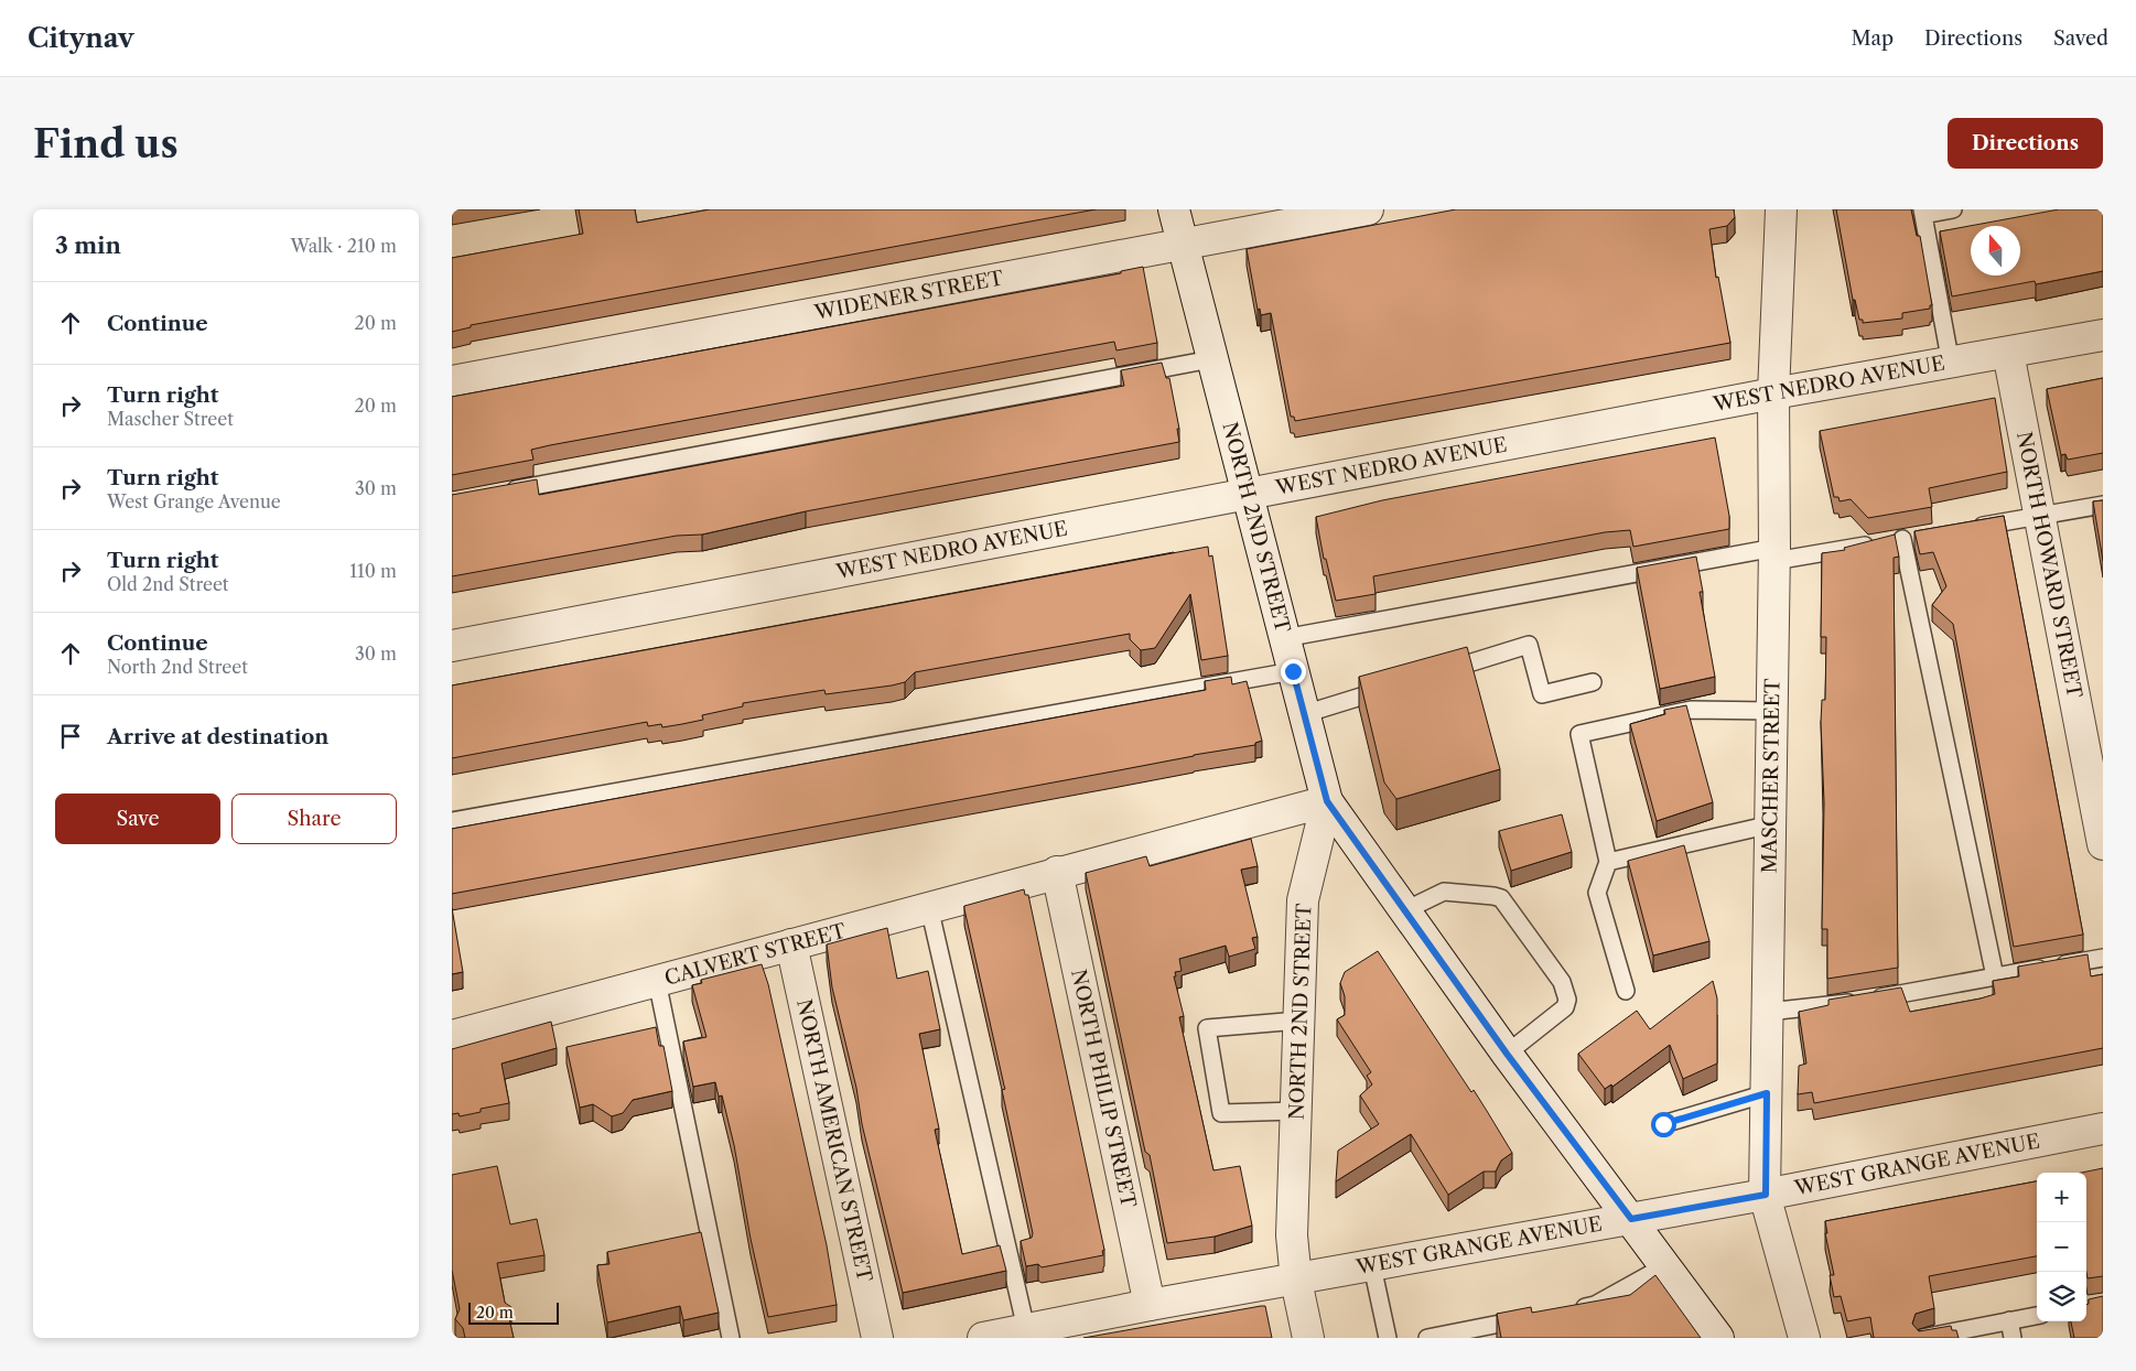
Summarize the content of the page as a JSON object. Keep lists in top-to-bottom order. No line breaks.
{"streets":{"street":["WIDENER STREET","WEST NEDRO AVENUE","NORTH 2ND STREET","NORTH HOWARD STREET","MASCHER STREET","CALVERT STREET","NORTH PHILIP STREET","NORTH AMERICAN STREET","WEST GRANGE AVENUE"]},"crossings":[["WIDENER STREET","NORTH 2ND STREET"],["WEST NEDRO AVENUE","NORTH 2ND STREET"],["WEST NEDRO AVENUE","NORTH HOWARD STREET"],["WEST NEDRO AVENUE","MASCHER STREET"],["NORTH 2ND STREET","CALVERT STREET"],["NORTH 2ND STREET","WEST GRANGE AVENUE"],["MASCHER STREET","WEST GRANGE AVENUE"],["CALVERT STREET","NORTH PHILIP STREET"],["CALVERT STREET","NORTH AMERICAN STREET"],["NORTH PHILIP STREET","WEST GRANGE AVENUE"]],"scale_bar":"20 m","north":"top","page":{"header":"Citynav","nav":["Map","Directions","Saved"],"buttons":["Directions",["Save","Share"]],"title":"Find us","heading":["3 min","Walk · 210 m"],"list":[["Continue","20 m"],["Turn right","Mascher Street","20 m"],["Turn right","West Grange Avenue","30 m"],["Turn right","Old 2nd Street","110 m"],["Continue","North 2nd Street","30 m"],"Arrive at destination"],"map_buttons":["+","−"],"scale":"20 m"}}
